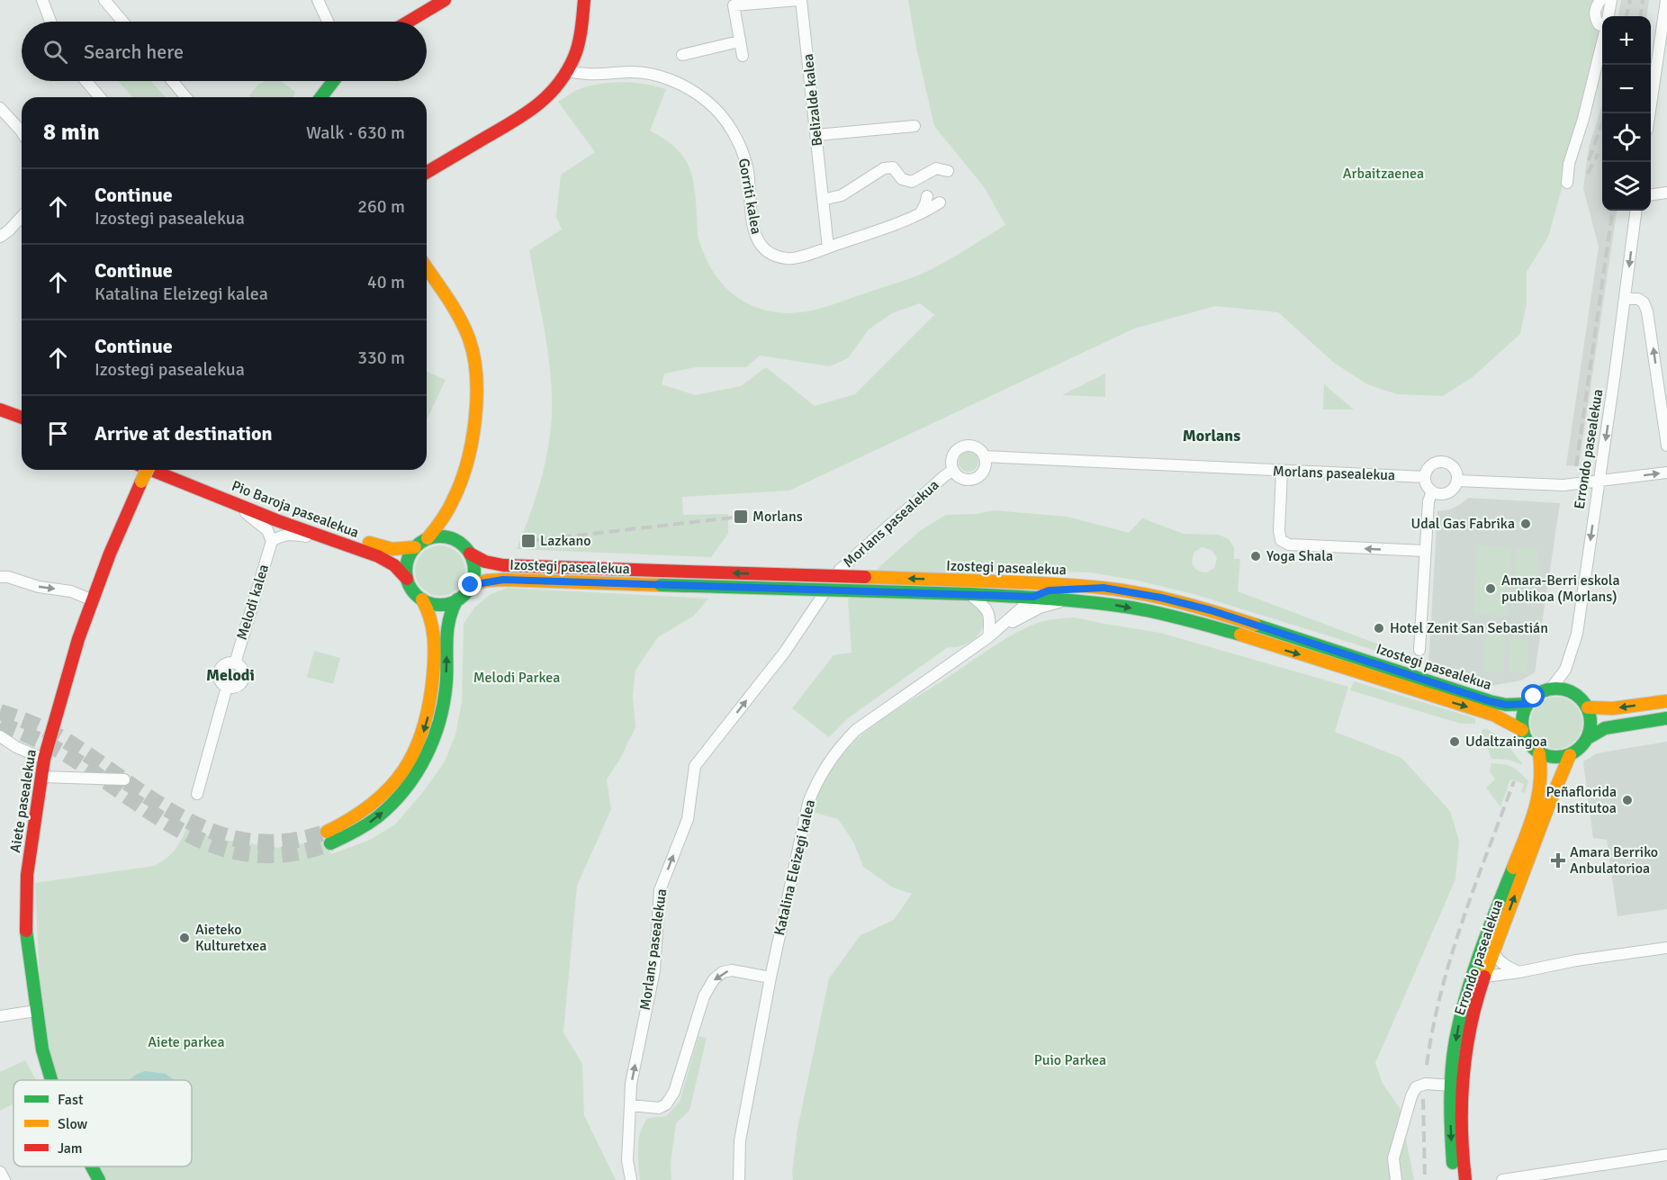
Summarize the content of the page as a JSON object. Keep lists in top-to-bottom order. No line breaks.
{"streets":{"main road":["Errondo pasealekua","Pio Baroja pasealekua","Izostegi pasealekua","Aiete pasealekua"],"street":["Belizalde kalea","Gorriti kalea","Morlans pasealekua","Melodi kalea","Katalina Eleizegi kalea"]},"crossings":[["Belizalde kalea","Gorriti kalea"],["Errondo pasealekua","Izostegi pasealekua"],["Pio Baroja pasealekua","Izostegi pasealekua"],["Izostegi pasealekua","Katalina Eleizegi kalea"]],"one_way":["Morlans pasealekua"],"districts":["Morlans","Melodi"],"parks":["Arbaitzaenea","Melodi Parkea","Aiete parkea","Puio Parkea"],"places":{"transit":["Morlans","Lazkano"],"other":["Udal Gas Fabrika","Yoga Shala","Amara-Berri eskola publikoa (Morlans)","Hotel Zenit San Sebastián","Udaltzaingoa","Peñaflorida Institutoa","Aieteko Kulturetxea"],"health":["Amara Berriko Anbulatorioa"]},"legend":["Fast","Slow","Jam"],"page":{"map_buttons":["+","−"],"search":"Search here","heading":["8 min","Walk · 630 m"],"list":[["Continue","Izostegi pasealekua","260 m"],["Continue","Katalina Eleizegi kalea","40 m"],["Continue","Izostegi pasealekua","330 m"],"Arrive at destination"]}}
